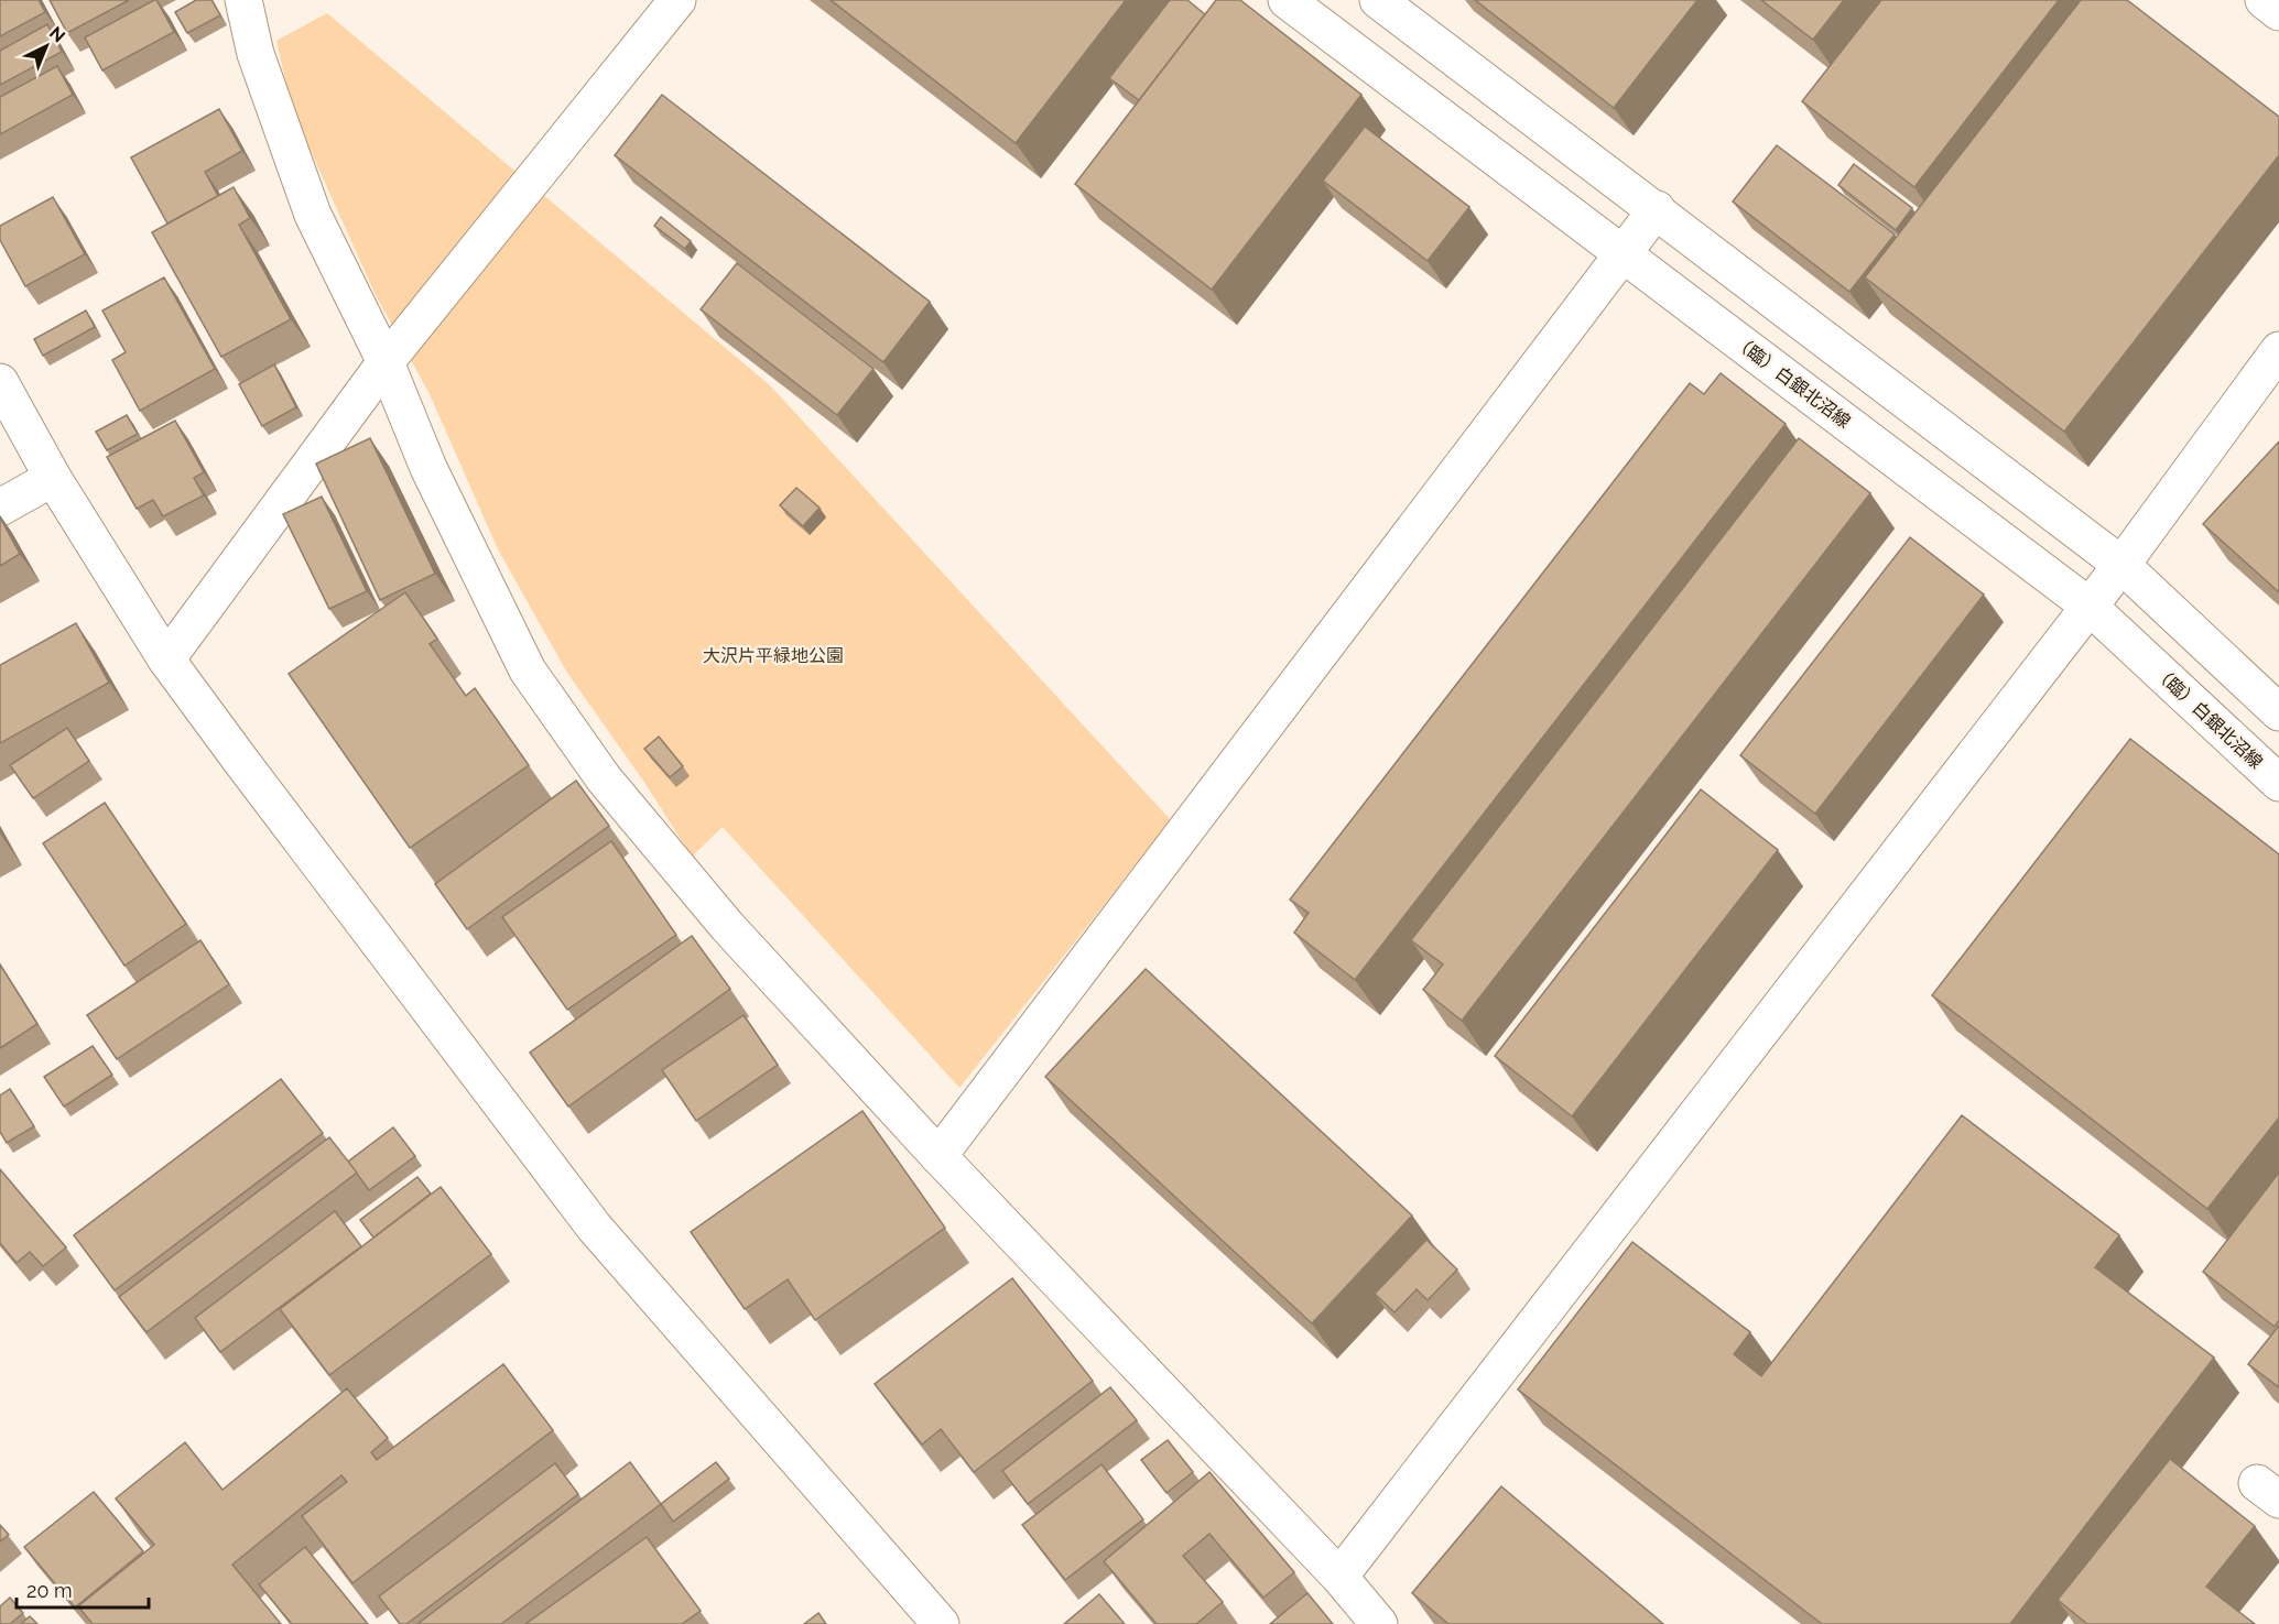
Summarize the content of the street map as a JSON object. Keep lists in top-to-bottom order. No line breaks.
{"streets":{"street":["（臨）白銀北沼線"]},"parks":["大沢片平緑地公園"],"scale_bar":"20 m","north":"top right"}
